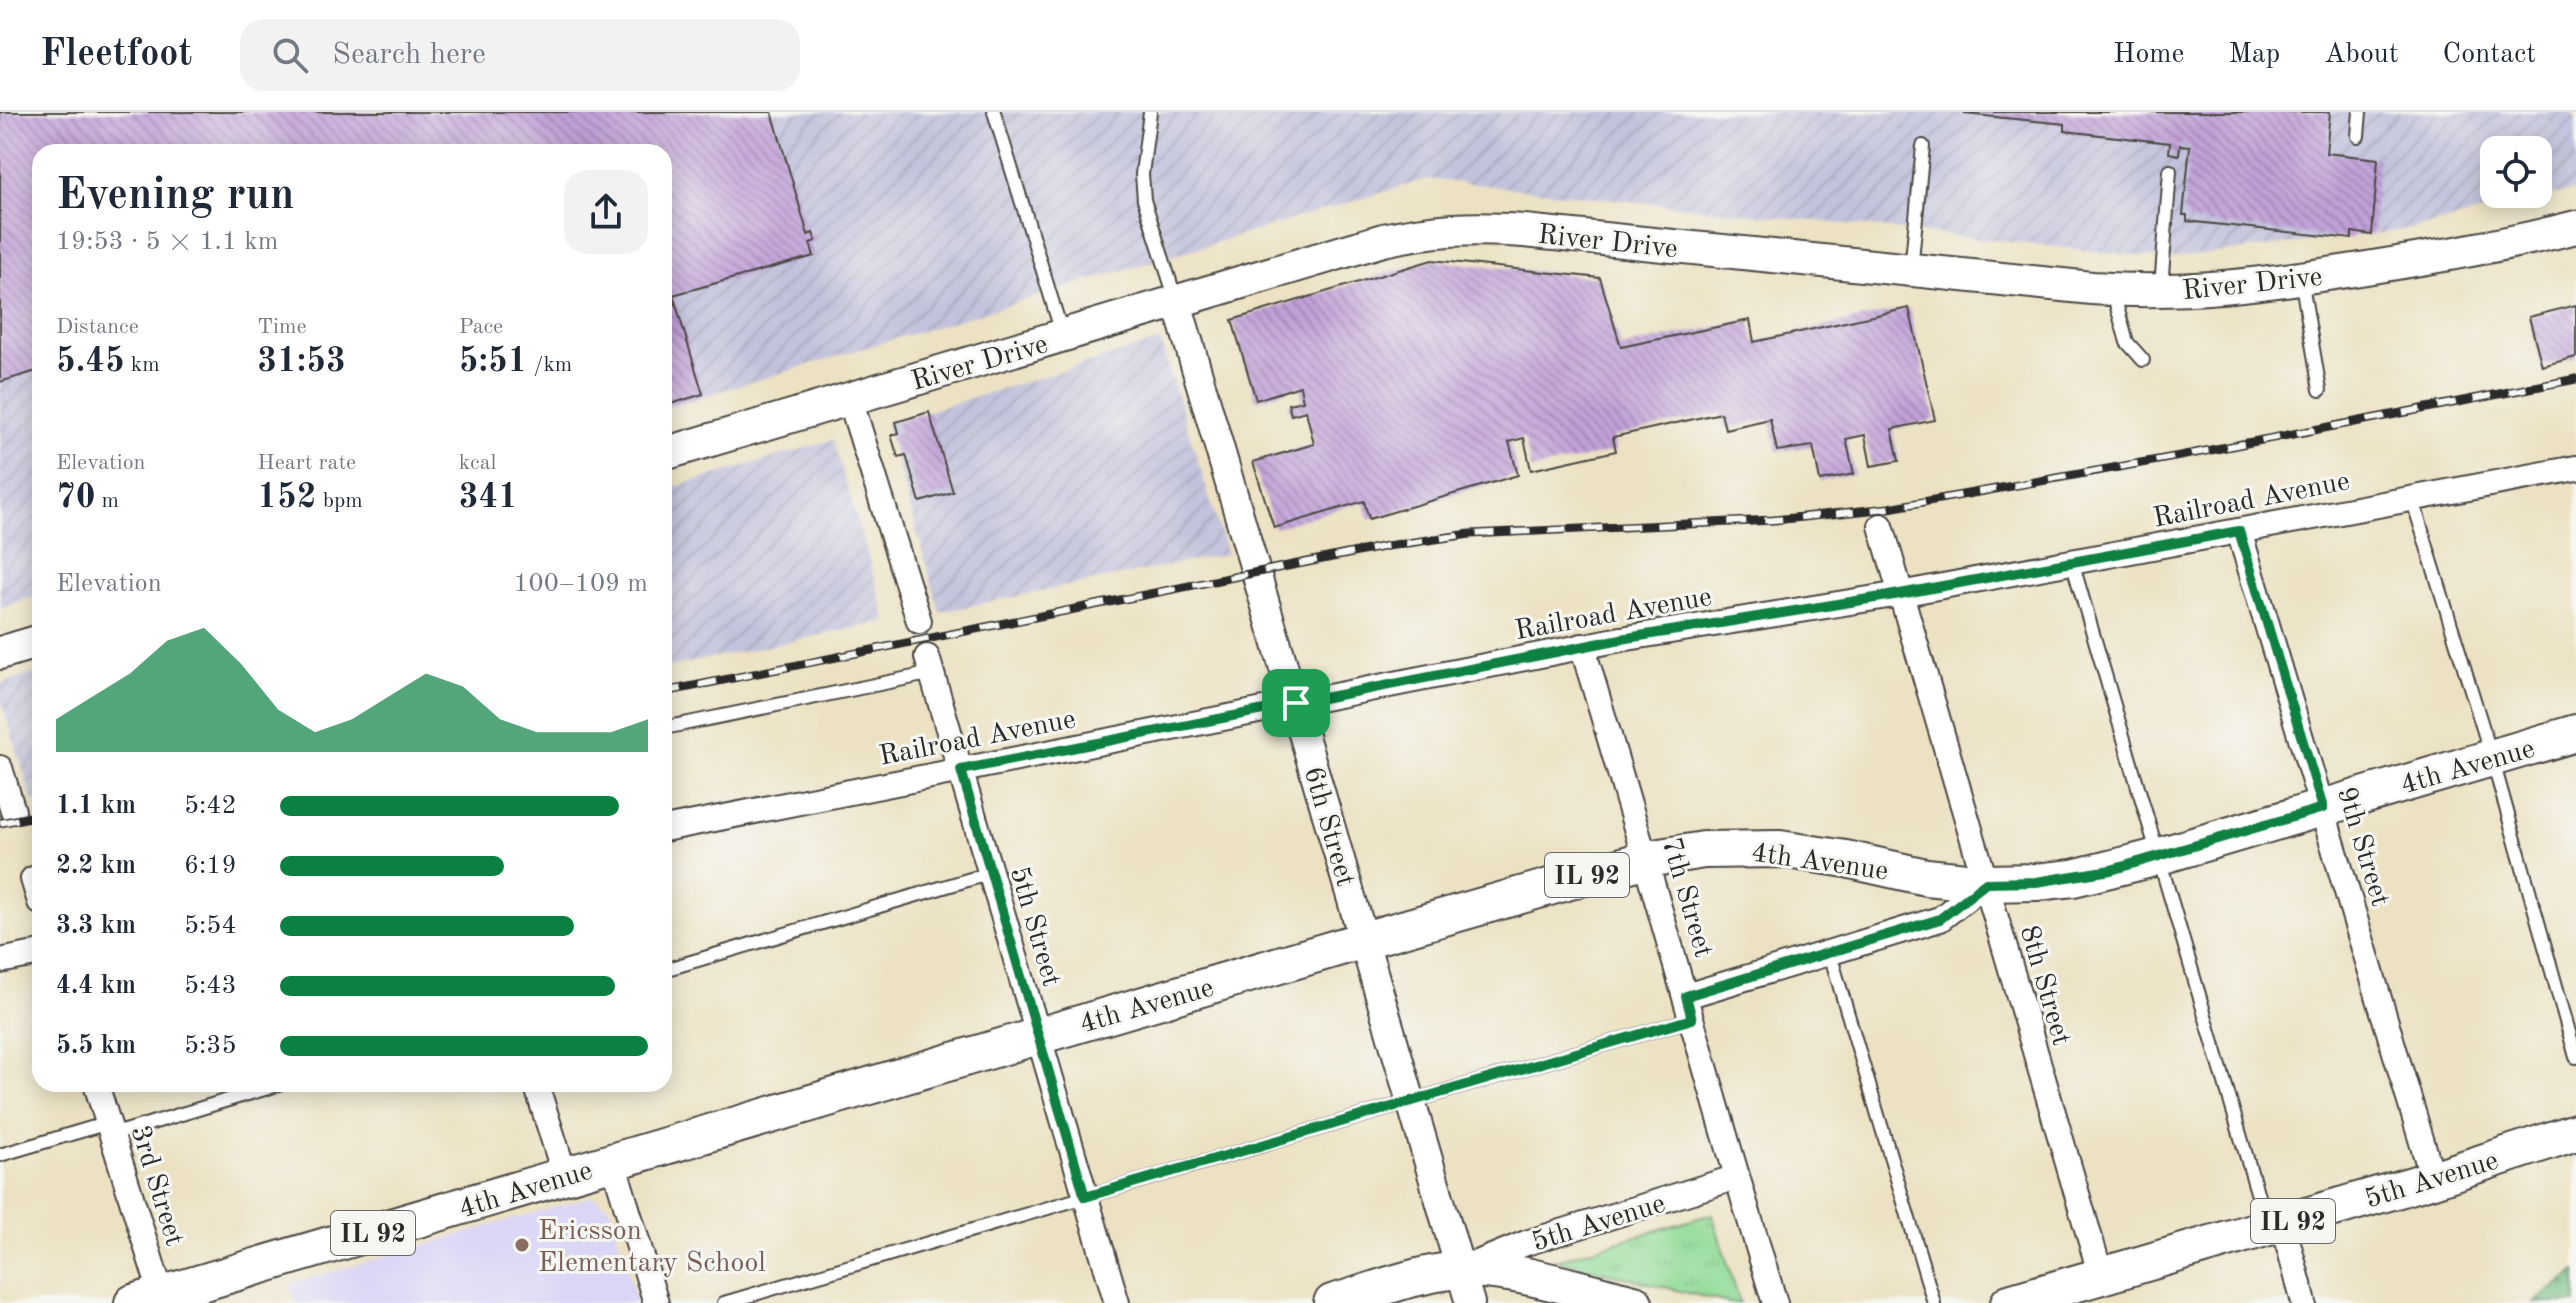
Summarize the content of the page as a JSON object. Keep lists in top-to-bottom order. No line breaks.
{"streets":{"main road":["River Drive","4th Avenue","IL 92","5th Avenue"],"street":["Railroad Avenue","6th Street","9th Street","7th Street","5th Street","8th Street","3rd Street"]},"crossings":[["River Drive","6th Street"],["Railroad Avenue","6th Street"],["Railroad Avenue","9th Street"],["Railroad Avenue","7th Street"],["Railroad Avenue","5th Street"],["Railroad Avenue","8th Street"],["4th Avenue","6th Street"],["4th Avenue","9th Street"],["4th Avenue","7th Street"],["4th Avenue","5th Street"],["4th Avenue","8th Street"],["4th Avenue","3rd Street"],["6th Street","5th Avenue"],["9th Street","5th Avenue"],["7th Street","5th Avenue"],["8th Street","5th Avenue"]],"places":["Ericsson Elementary School"],"page":{"header":"Fleetfoot","search":"Search here","nav":["Home","Map","About","Contact"],"heading":["Evening run","19:53 · 5 × 1.1 km"],"stats":[["Distance","5.45 km"],["Time","31:53"],["Pace","5:51 /km"],["Elevation","70 m"],["Heart rate","152 bpm"],["kcal","341"]],"chart":["Elevation","100–109 m"],"list":[{"name":"1.1 km","note":"5:42"},{"name":"2.2 km","note":"6:19"},{"name":"3.3 km","note":"5:54"},{"name":"4.4 km","note":"5:43"},{"name":"5.5 km","note":"5:35"}]}}
